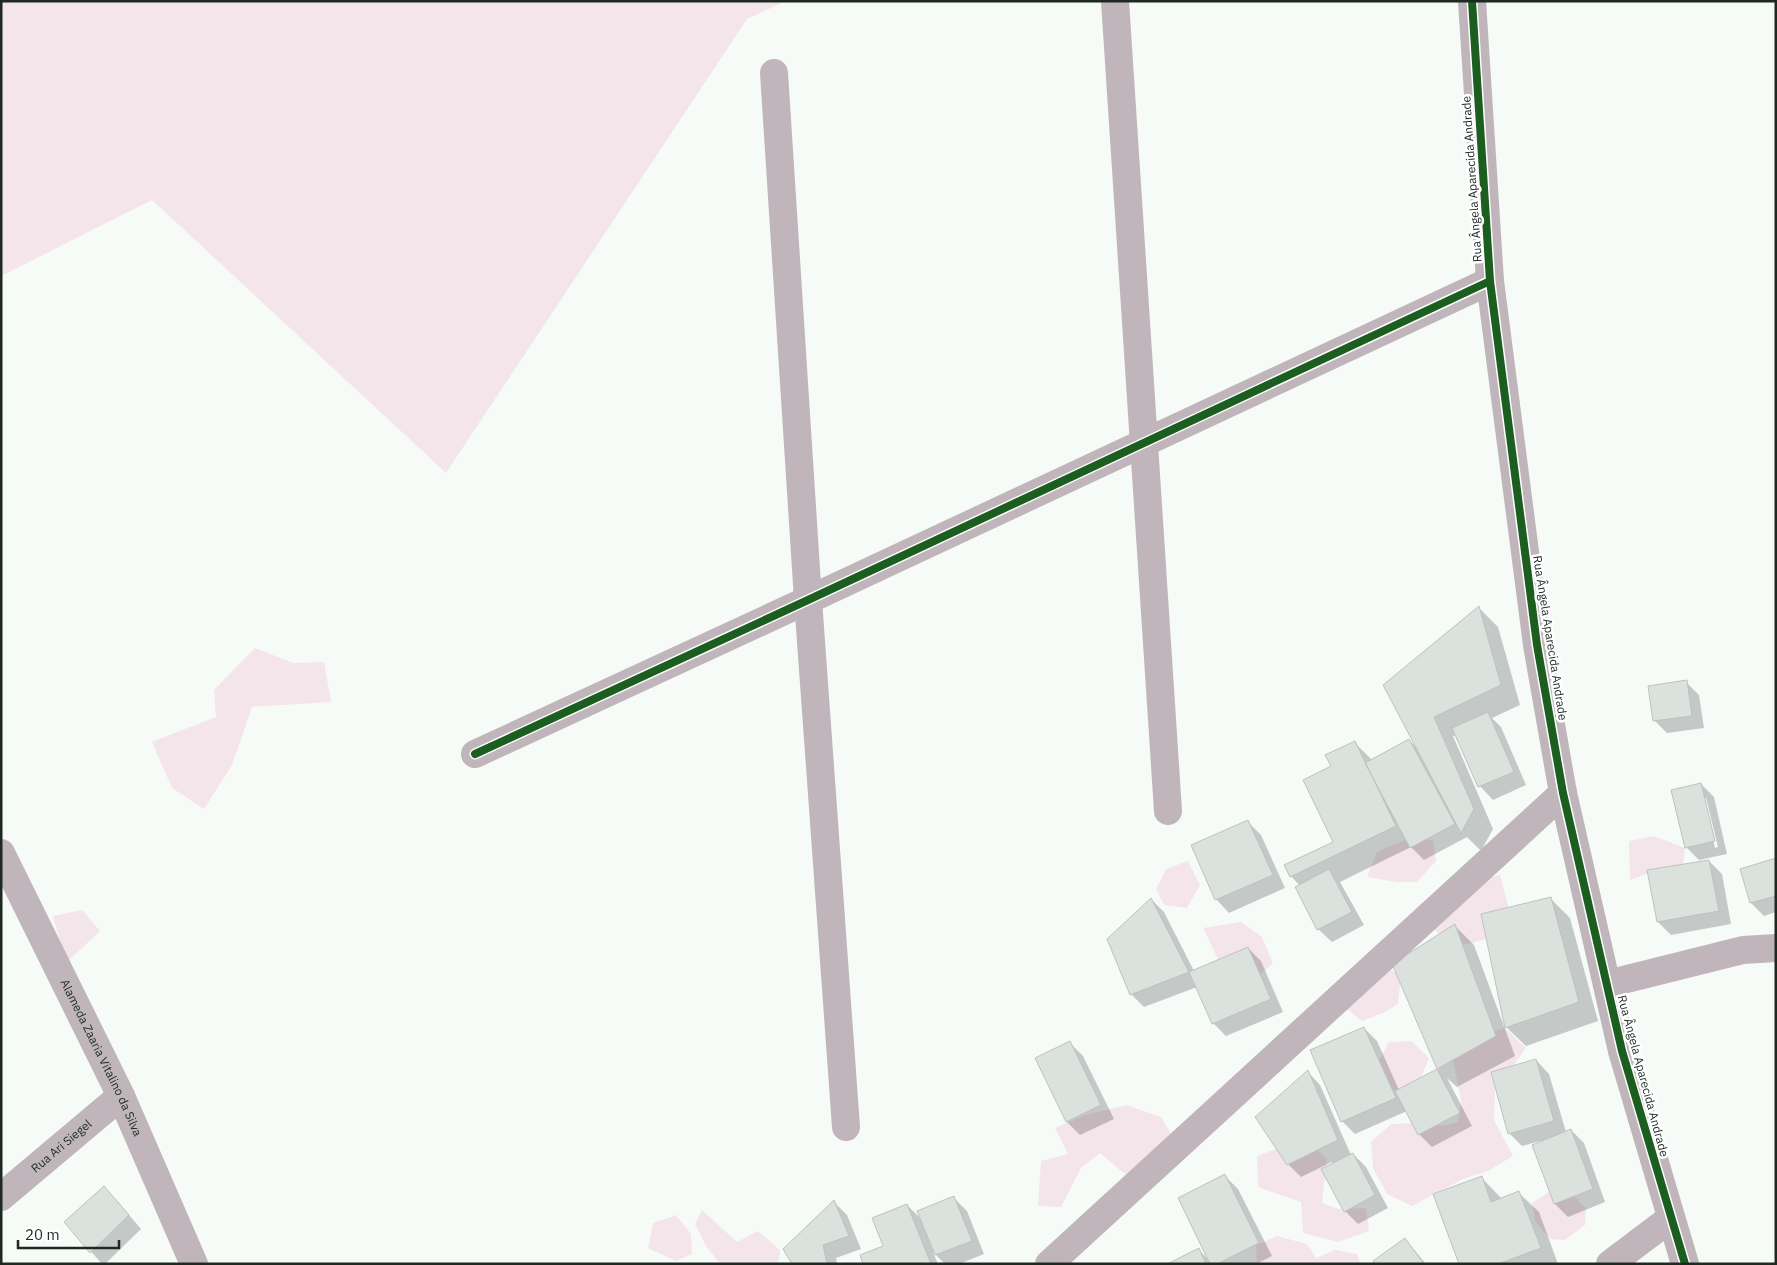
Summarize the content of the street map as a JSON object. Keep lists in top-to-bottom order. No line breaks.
{"streets":{"street":["Rua Ângela Aparecida Andrade","Alameda Zaaria Vitalino da Silva","Rua Ari Siegel"]},"crossings":[["Alameda Zaaria Vitalino da Silva","Rua Ari Siegel"]],"scale_bar":"20 m"}
